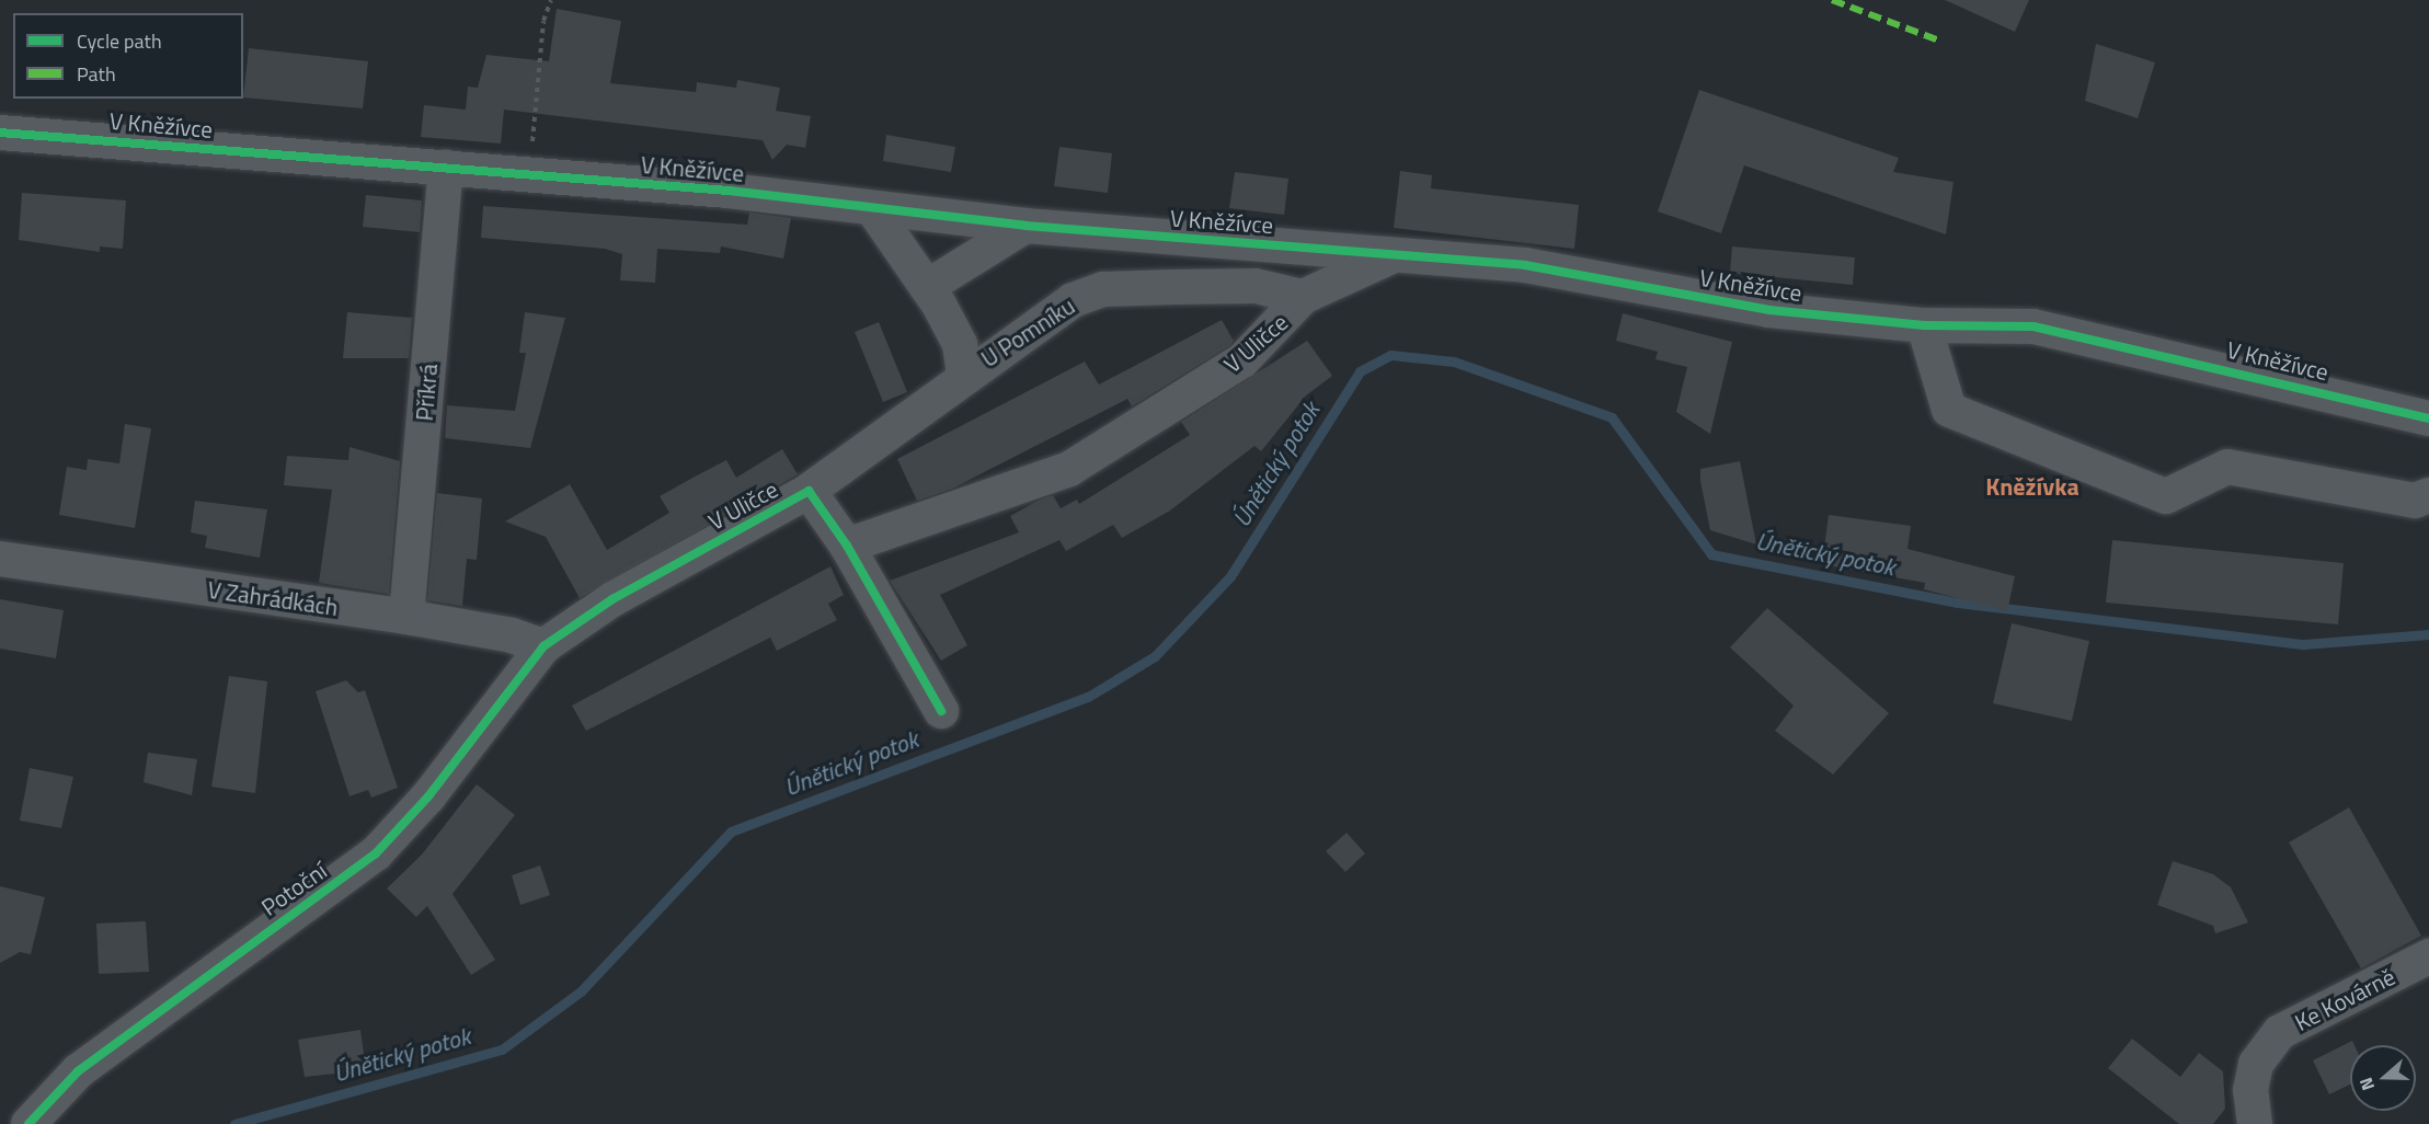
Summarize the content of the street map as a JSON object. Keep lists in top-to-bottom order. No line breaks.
{"streets":{"street":["V Kněžívce","U Pomníku","V Uličce","Příkrá","V Zahrádkách","Potoční","Ke Kovárně"]},"crossings":[["V Kněžívce","Příkrá"],["U Pomníku","V Uličce"],["V Uličce","V Zahrádkách"],["V Uličce","Potoční"],["Příkrá","V Zahrádkách"],["V Zahrádkách","Potoční"]],"districts":["Kněžívka"],"water":["Únětický potok"],"legend":["Cycle path","Path"],"north":"left"}
